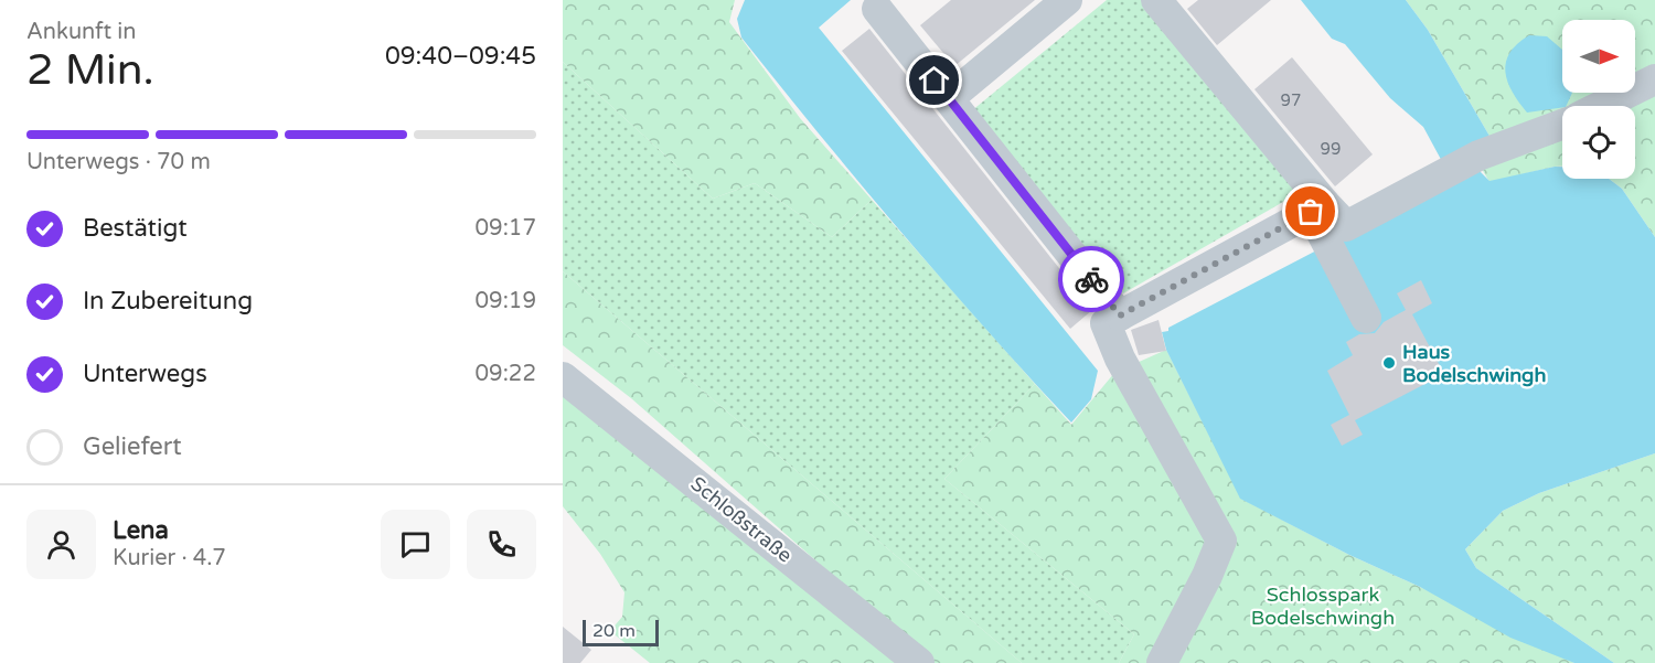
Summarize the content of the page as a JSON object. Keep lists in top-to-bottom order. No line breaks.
{"streets":{"street":["Schloßstraße"]},"parks":["Schlosspark Bodelschwingh"],"places":["Haus Bodelschwingh"],"house_numbers":["97","99"],"scale_bar":"20 m","north":"right","page":{"heading":["2 Min.","Ankunft in","09:40–09:45"],"panel":["Lena","Kurier · 4.7"],"bar":"Unterwegs · 70 m","list":[["Bestätigt","09:17"],["In Zubereitung","09:19"],["Unterwegs","09:22"],"Geliefert"],"scale":"20 m"}}
